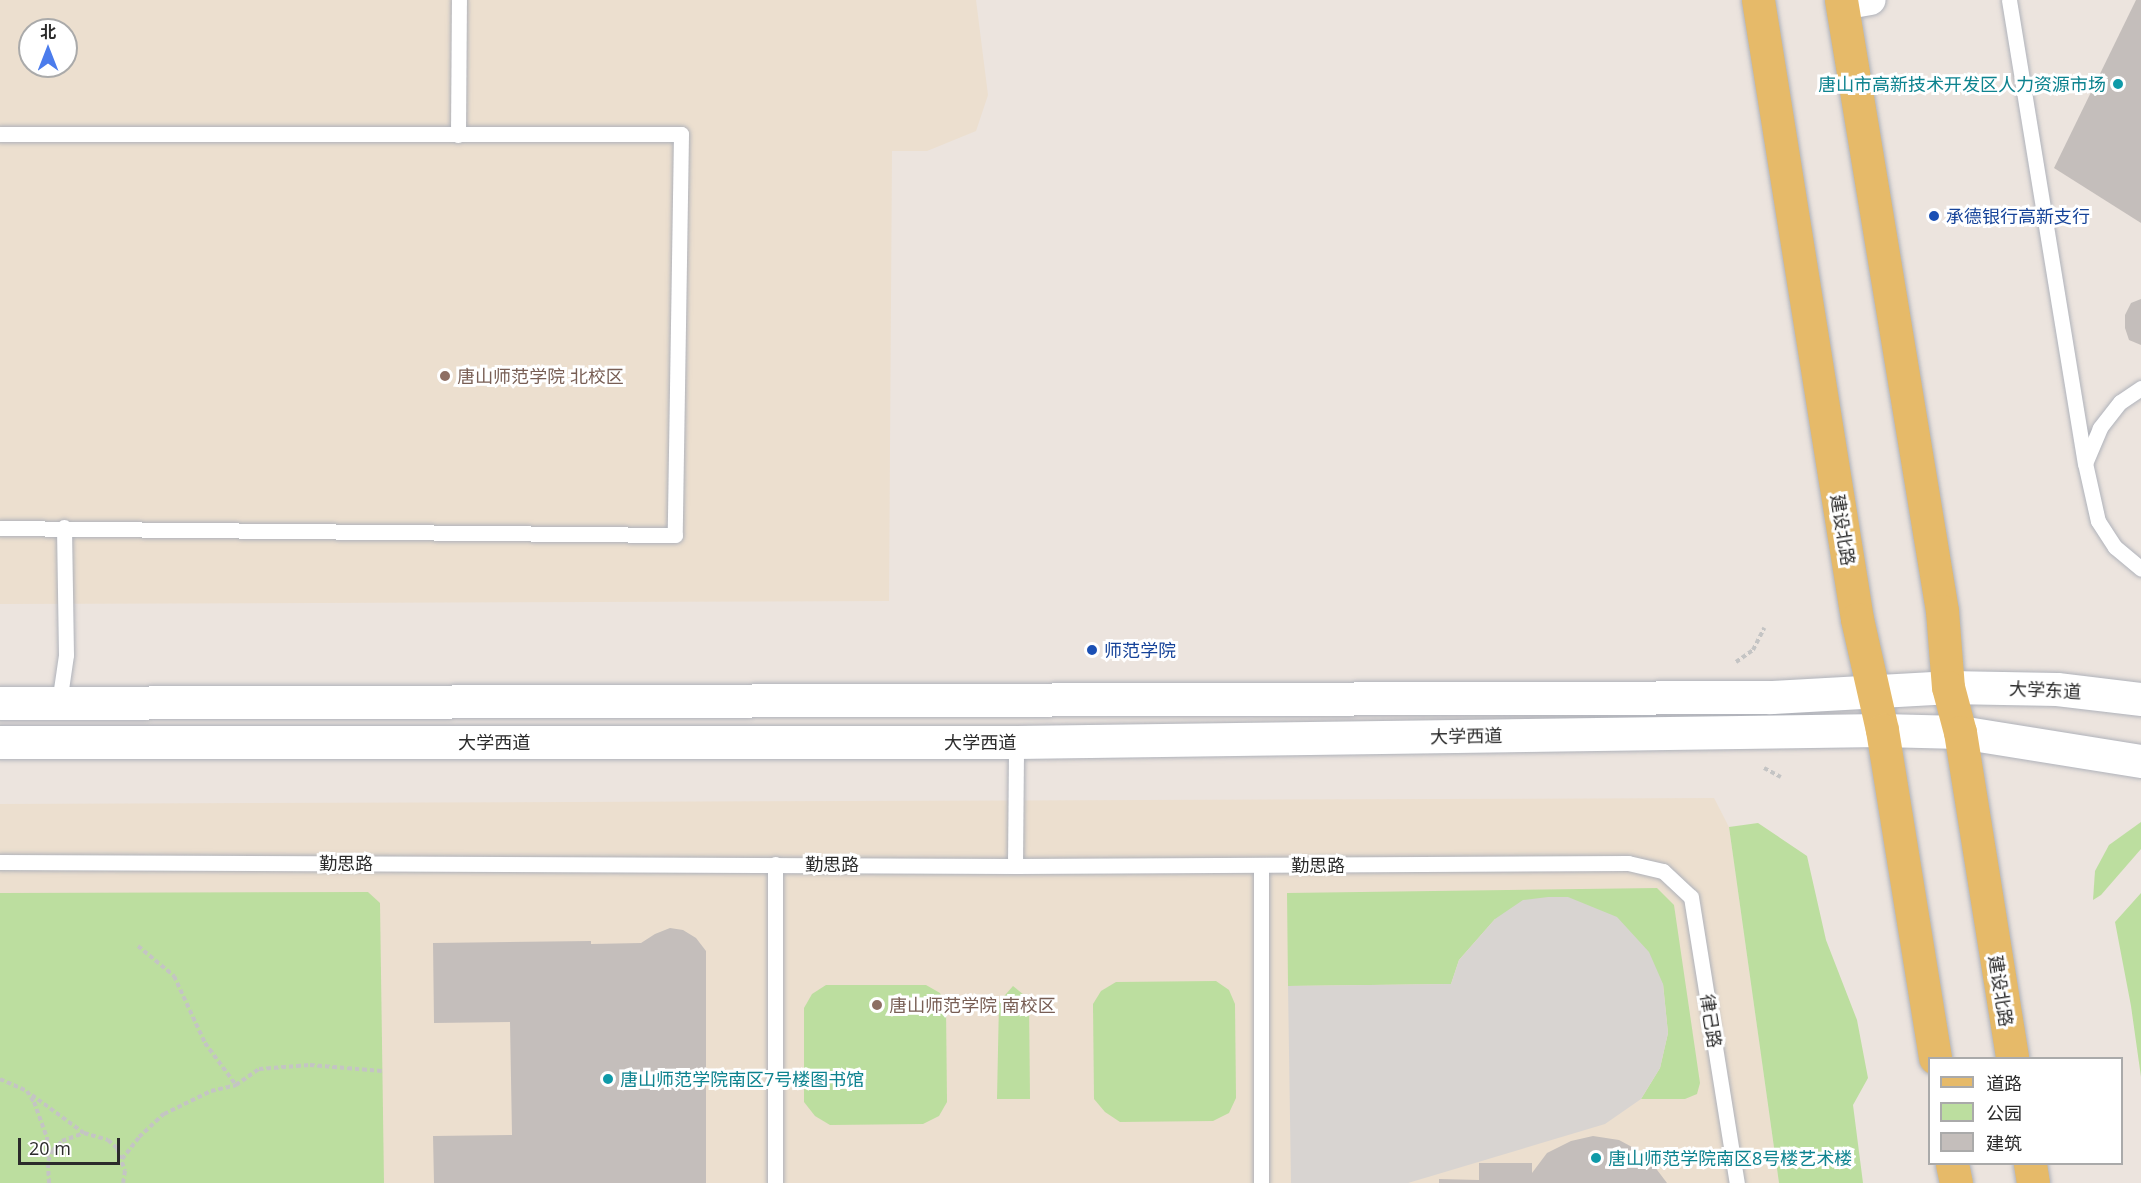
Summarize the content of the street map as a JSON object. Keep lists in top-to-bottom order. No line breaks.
{"streets":{"main road":["建设北路","大学东道","大学西道"],"lane":["勤思路","律己路"]},"crossings":[["建设北路","大学东道"],["建设北路","大学西道"],["大学东道","大学西道"],["勤思路","律己路"]],"places":["唐山市高新技术开发区人力资源市场","承德银行高新支行","唐山师范学院 北校区","师范学院","唐山师范学院 南校区","唐山师范学院南区7号楼图书馆","唐山师范学院南区8号楼艺术楼"],"legend":["道路","公园","建筑"],"scale_bar":"20 m","north":"top"}
